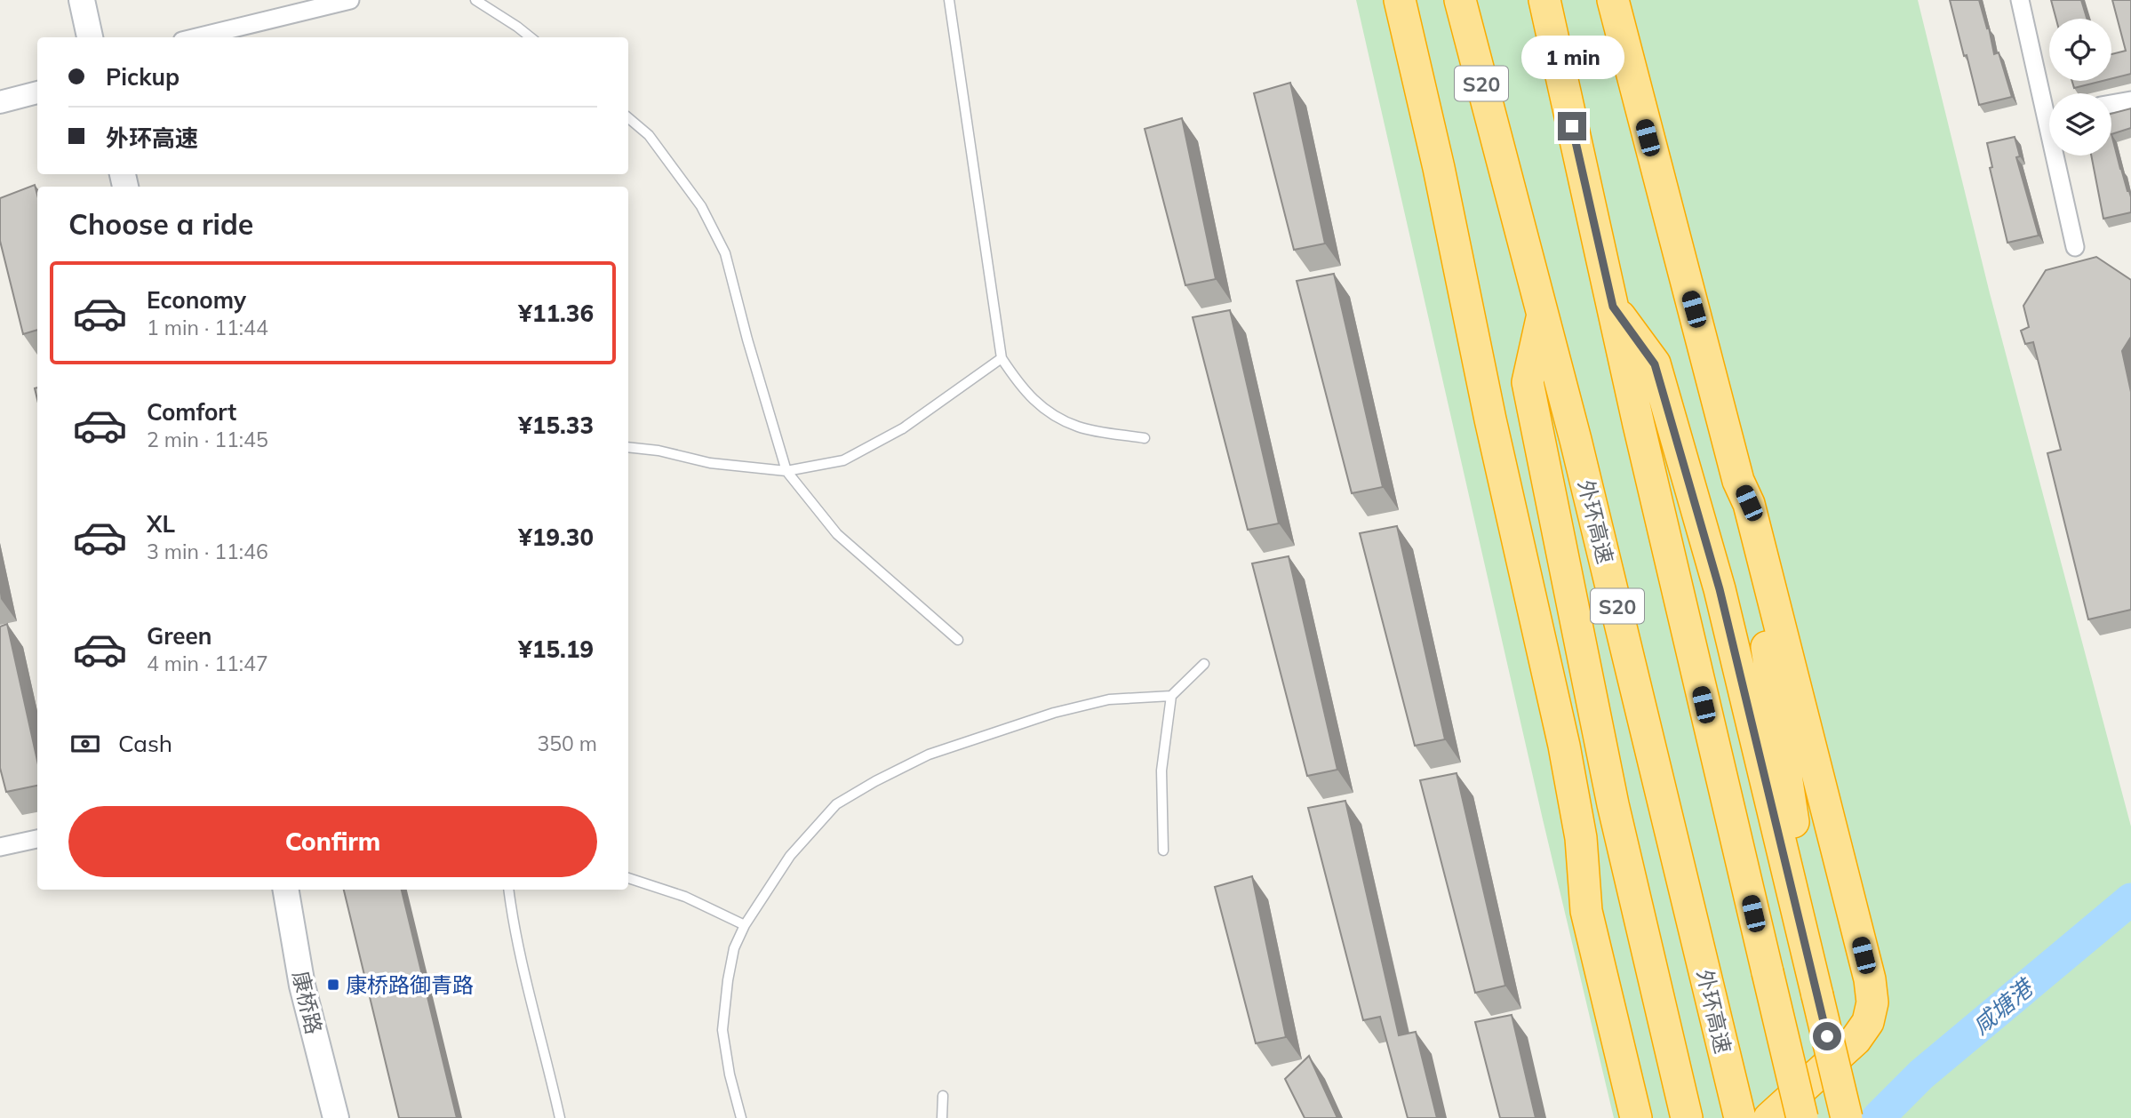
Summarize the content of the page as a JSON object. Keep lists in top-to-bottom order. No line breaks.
{"streets":{"highway":["S20","外环高速"],"main road":["康桥路"]},"water":["咸塘港"],"places":{"transit":["康桥路御青路"]},"page":{"bubble":"1 min","banner":["Pickup","外环高速"],"heading":"Choose a ride","list":[{"name":"Economy","note":"1 min · 11:44","value":"¥11.36"},{"name":"Comfort","note":"2 min · 11:45","value":"¥15.33"},{"name":"XL","note":"3 min · 11:46","value":"¥19.30"},{"name":"Green","note":"4 min · 11:47","value":"¥15.19"}],"pay":["Cash","350 m"],"buttons":"Confirm"}}
